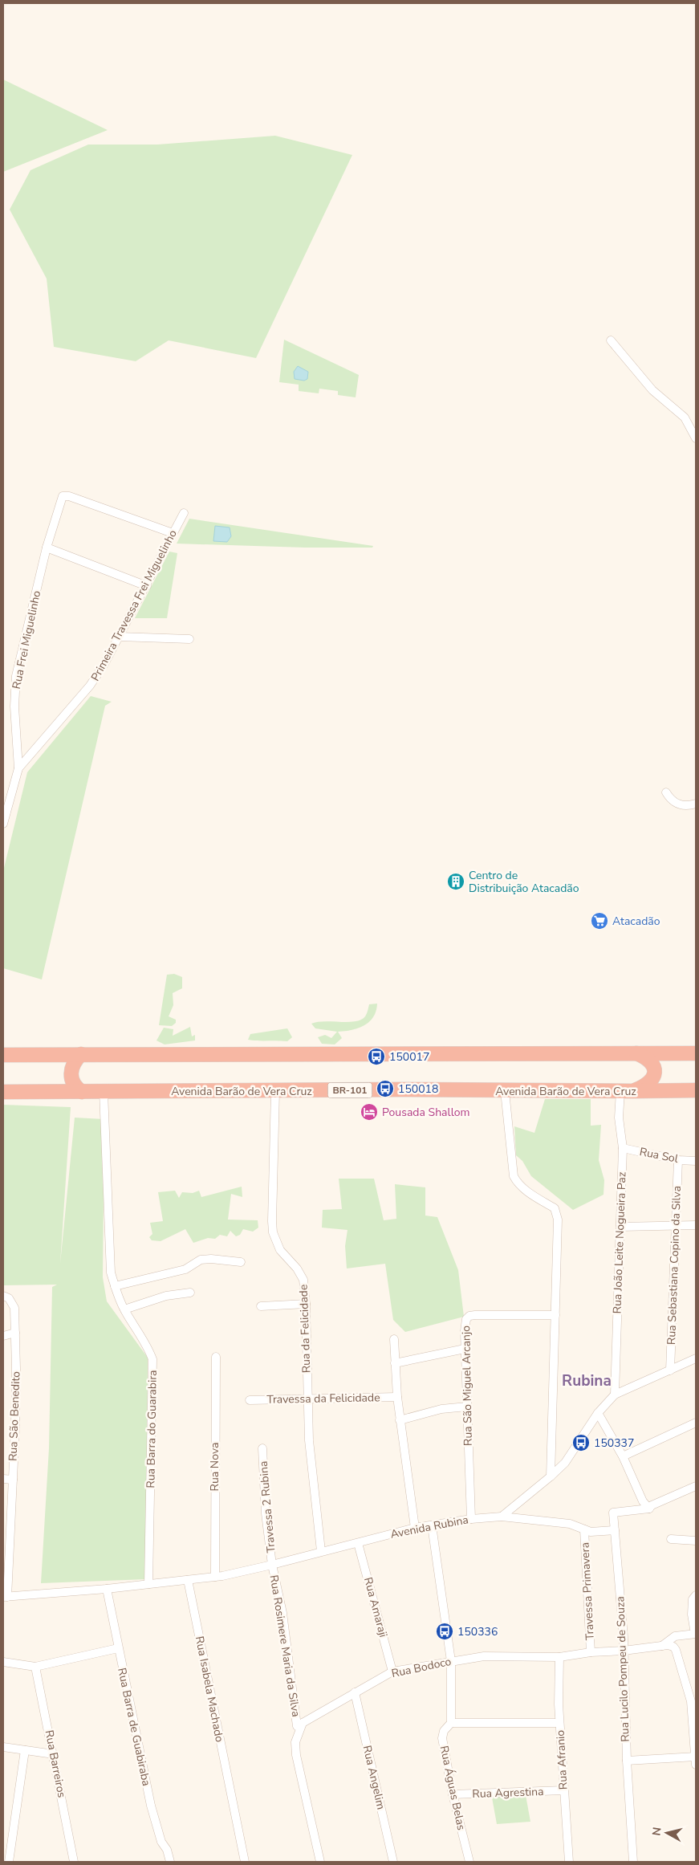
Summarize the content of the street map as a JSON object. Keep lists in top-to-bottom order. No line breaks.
{"streets":{"highway":["BR-101","Avenida Barão de Vera Cruz"],"street":["Primeira Travessa Frei Miguelinho","Rua Frei Miguelinho","Rua Sol","Rua João Leite Nogueira Paz","Rua Sebastiana Copino da Silva","Rua da Felicidade","Rua São Miguel Arcanjo","Travessa da Felicidade","Rua São Benedito","Rua Barra do Guarabira","Rua Nova","Travessa 2 Rubina","Avenida Rubina","Travessa Primavera","Rua Amaraji","Rua Rosimere Maria da Silva","Rua Bodoco","Rua Lucilo Pompeu de Souza","Rua Isabela Machado","Rua Barra de Guabiraba","Rua Afranio","Rua Barreiros","Rua Angelim","Rua Águas Belas","Rua Agrestina"]},"crossings":[["Primeira Travessa Frei Miguelinho","Rua Frei Miguelinho"],["Avenida Barão de Vera Cruz","Rua João Leite Nogueira Paz"],["Avenida Barão de Vera Cruz","Rua da Felicidade"],["Avenida Barão de Vera Cruz","Rua Barra do Guarabira"],["Rua Sol","Rua João Leite Nogueira Paz"],["Rua Sol","Rua Sebastiana Copino da Silva"],["Rua da Felicidade","Travessa da Felicidade"],["Rua da Felicidade","Avenida Rubina"],["Rua São Miguel Arcanjo","Avenida Rubina"],["Rua São Benedito","Avenida Rubina"],["Rua Barra do Guarabira","Avenida Rubina"],["Rua Nova","Avenida Rubina"],["Travessa 2 Rubina","Avenida Rubina"],["Travessa 2 Rubina","Rua Rosimere Maria da Silva"],["Avenida Rubina","Travessa Primavera"],["Avenida Rubina","Rua Amaraji"],["Avenida Rubina","Rua Rosimere Maria da Silva"],["Avenida Rubina","Rua Lucilo Pompeu de Souza"],["Avenida Rubina","Rua Isabela Machado"],["Avenida Rubina","Rua Barra de Guabiraba"],["Avenida Rubina","Rua Águas Belas"],["Travessa Primavera","Rua Bodoco"],["Rua Amaraji","Rua Bodoco"],["Rua Rosimere Maria da Silva","Rua Bodoco"],["Rua Bodoco","Rua Lucilo Pompeu de Souza"],["Rua Bodoco","Rua Afranio"],["Rua Bodoco","Rua Angelim"],["Rua Bodoco","Rua Águas Belas"],["Rua Afranio","Rua Agrestina"],["Rua Águas Belas","Rua Agrestina"]],"districts":["Rubina"],"places":{"building":["Centro de Distribuição Atacadão"],"supermarket":["Atacadão"],"bus stop":["150017","150018","150337","150336"],"hotel":["Pousada Shallom"]},"north":"left"}
